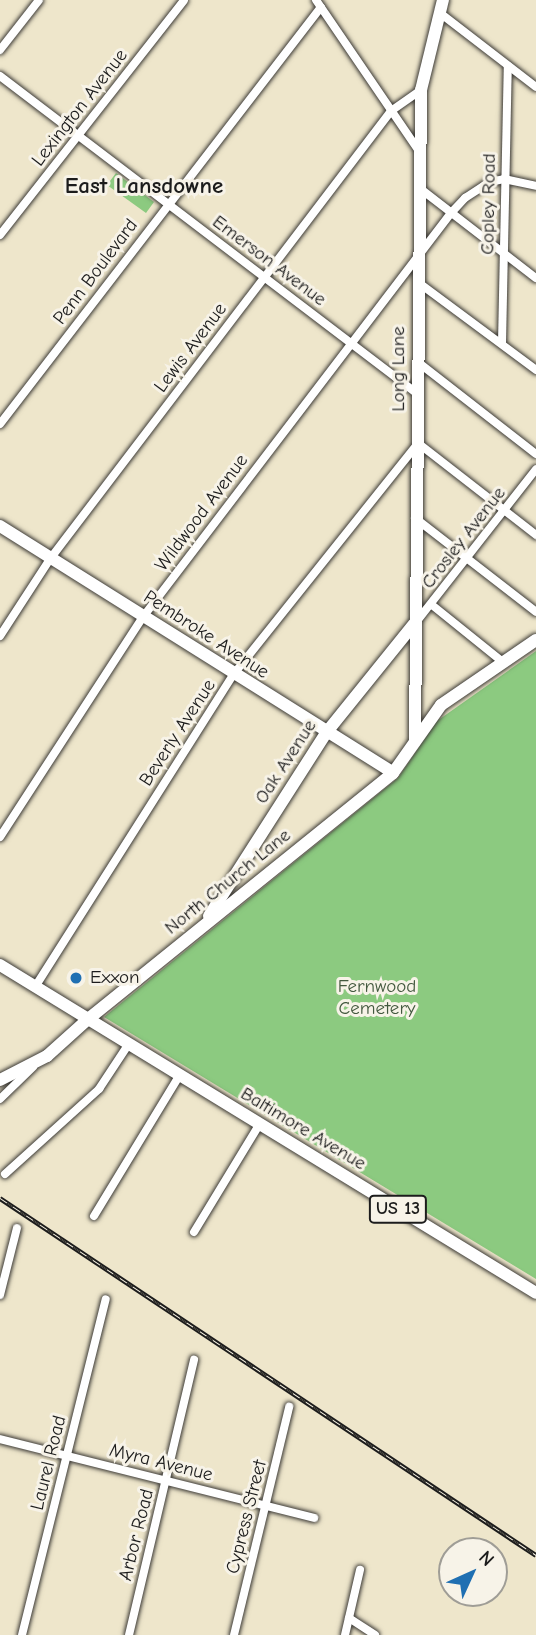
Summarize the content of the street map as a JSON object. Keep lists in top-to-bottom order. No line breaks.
{"streets":{"street":["Lexington Avenue","Copley Road","Emerson Avenue","Penn Boulevard","Lewis Avenue","Long Lane","Wildwood Avenue","Crosley Avenue","Pembroke Avenue","Beverly Avenue","Oak Avenue","North Church Lane","Baltimore Avenue","US 13","Laurel Road","Myra Avenue","Cypress Street","Arbor Road"]},"crossings":[["Lexington Avenue","Emerson Avenue"],["Copley Road","Wildwood Avenue"],["Emerson Avenue","Penn Boulevard"],["Emerson Avenue","Lewis Avenue"],["Emerson Avenue","Long Lane"],["Emerson Avenue","Wildwood Avenue"],["Lewis Avenue","Long Lane"],["Lewis Avenue","Pembroke Avenue"],["Long Lane","Wildwood Avenue"],["Long Lane","Crosley Avenue"],["Long Lane","Beverly Avenue"],["Long Lane","Oak Avenue"],["Long Lane","North Church Lane"],["Wildwood Avenue","Pembroke Avenue"],["Crosley Avenue","Oak Avenue"],["Pembroke Avenue","Beverly Avenue"],["Pembroke Avenue","Oak Avenue"],["Pembroke Avenue","North Church Lane"],["Beverly Avenue","Baltimore Avenue"],["Oak Avenue","North Church Lane"],["North Church Lane","Baltimore Avenue"],["Laurel Road","Myra Avenue"],["Myra Avenue","Cypress Street"],["Myra Avenue","Arbor Road"]],"districts":["East Lansdowne"],"parks":["Fernwood Cemetery"],"places":["Exxon"],"north":"top right"}
